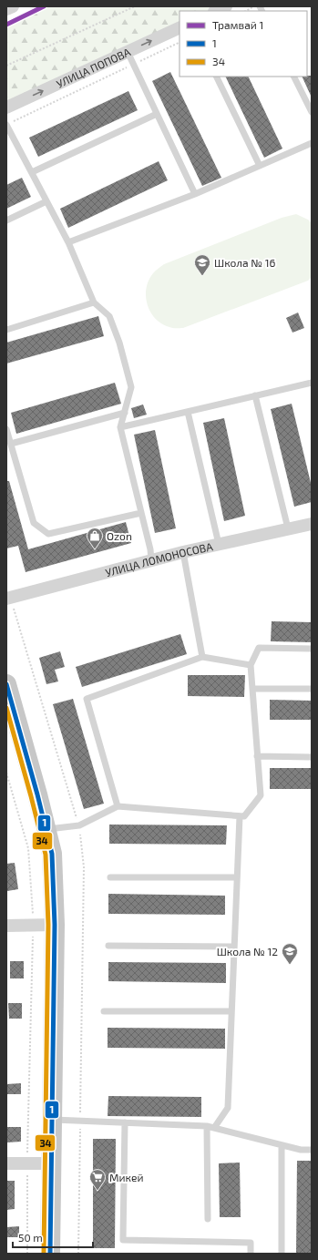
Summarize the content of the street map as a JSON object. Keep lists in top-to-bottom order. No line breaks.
{"streets":{"street":["УЛИЦА ПОПОВА","УЛИЦА ЛОМОНОСОВА"]},"one_way":["УЛИЦА ПОПОВА"],"places":{"school or university":["Школа № 16","Школа № 12"],"shop":["Ozon"],"supermarket":["Микей"]},"lines":["tram line 1","transit line 1","transit line 34"],"legend":["Трамвай 1","1","34"],"scale_bar":"50 m"}
